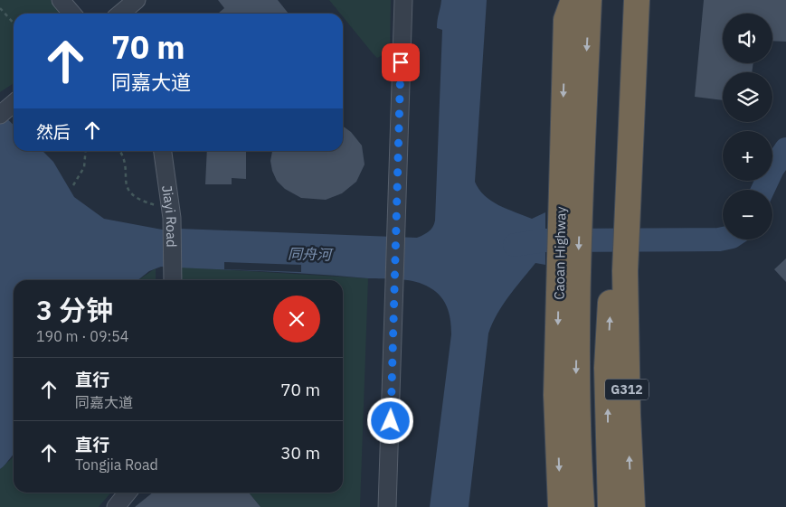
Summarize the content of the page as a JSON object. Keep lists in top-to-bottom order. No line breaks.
{"streets":{"highway":["Caoan Highway","G312"],"street":["Jiayi Road"]},"water":["同舟河"],"page":{"map_buttons":["+","−"],"turn":["70 m","同嘉大道"],"then":"然后","heading":["3 分钟","190 m · 09:54"],"list":[{"name":"直行","note":"同嘉大道","value":"70 m"},{"name":"直行","note":"Tongjia Road","value":"30 m"}]}}
